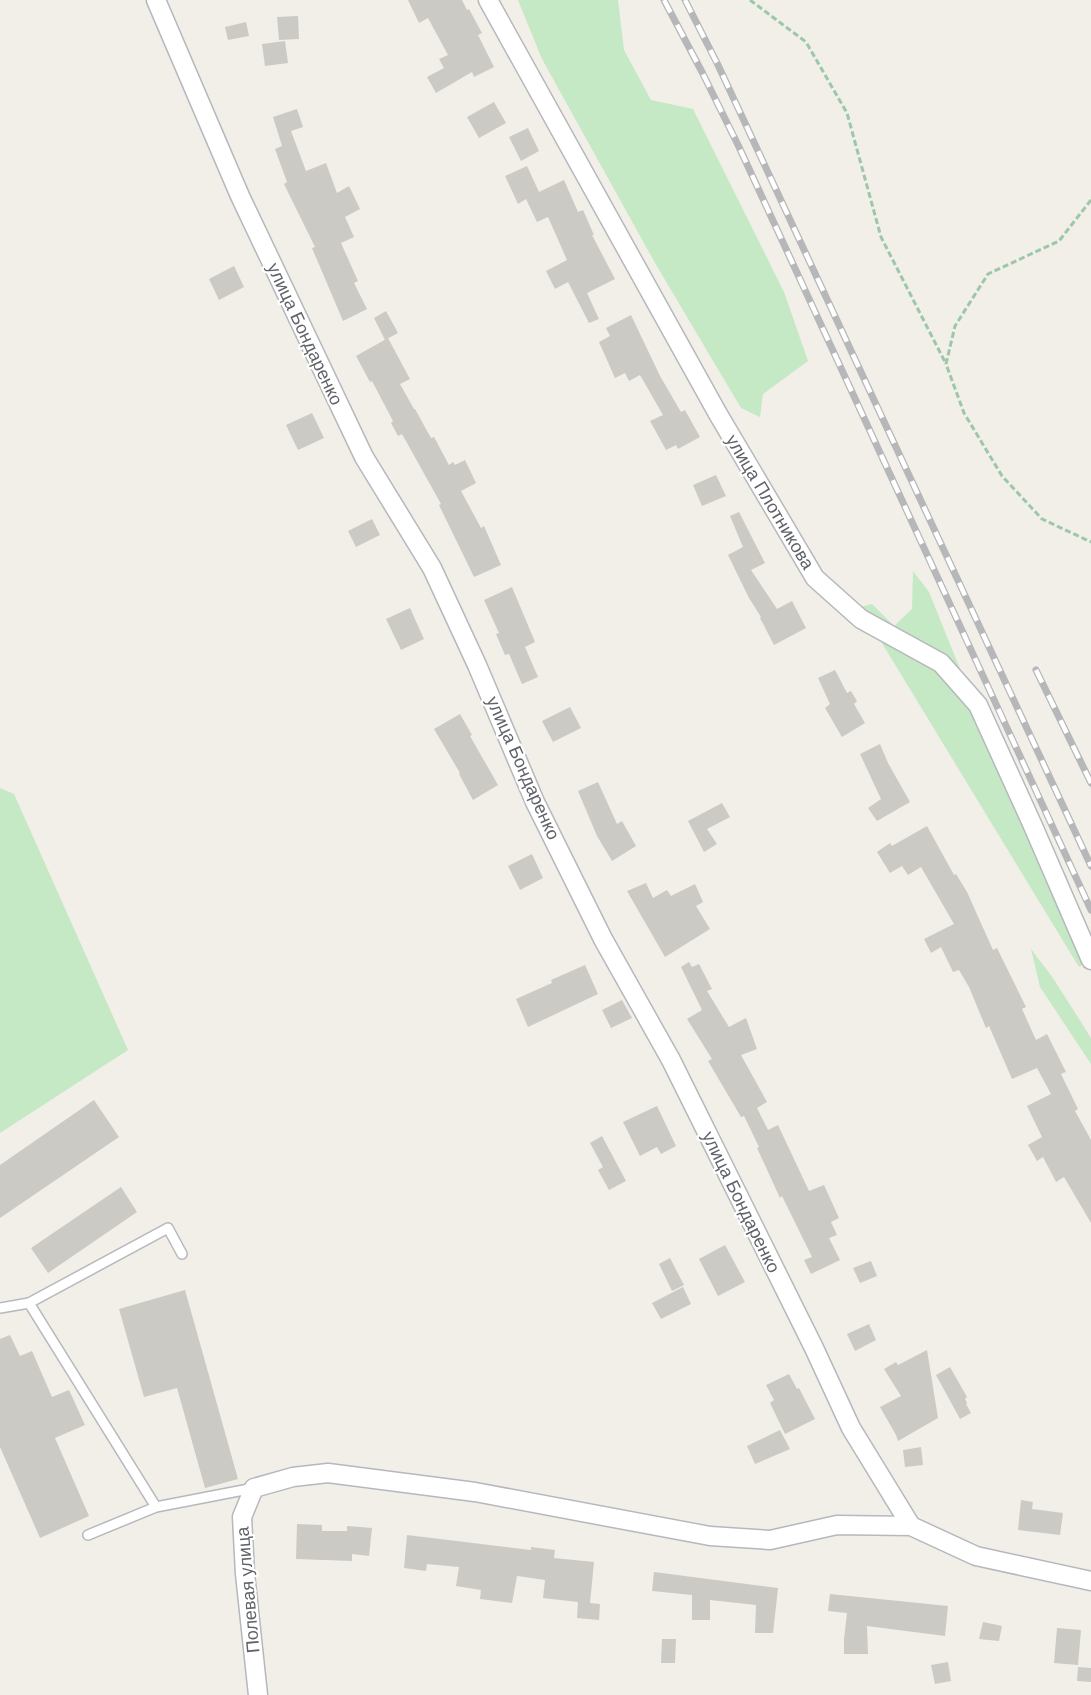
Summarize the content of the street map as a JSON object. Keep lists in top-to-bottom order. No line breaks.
{"streets":{"street":["улица Бондаренко","улица Плотникова","Полевая улица"]}}
